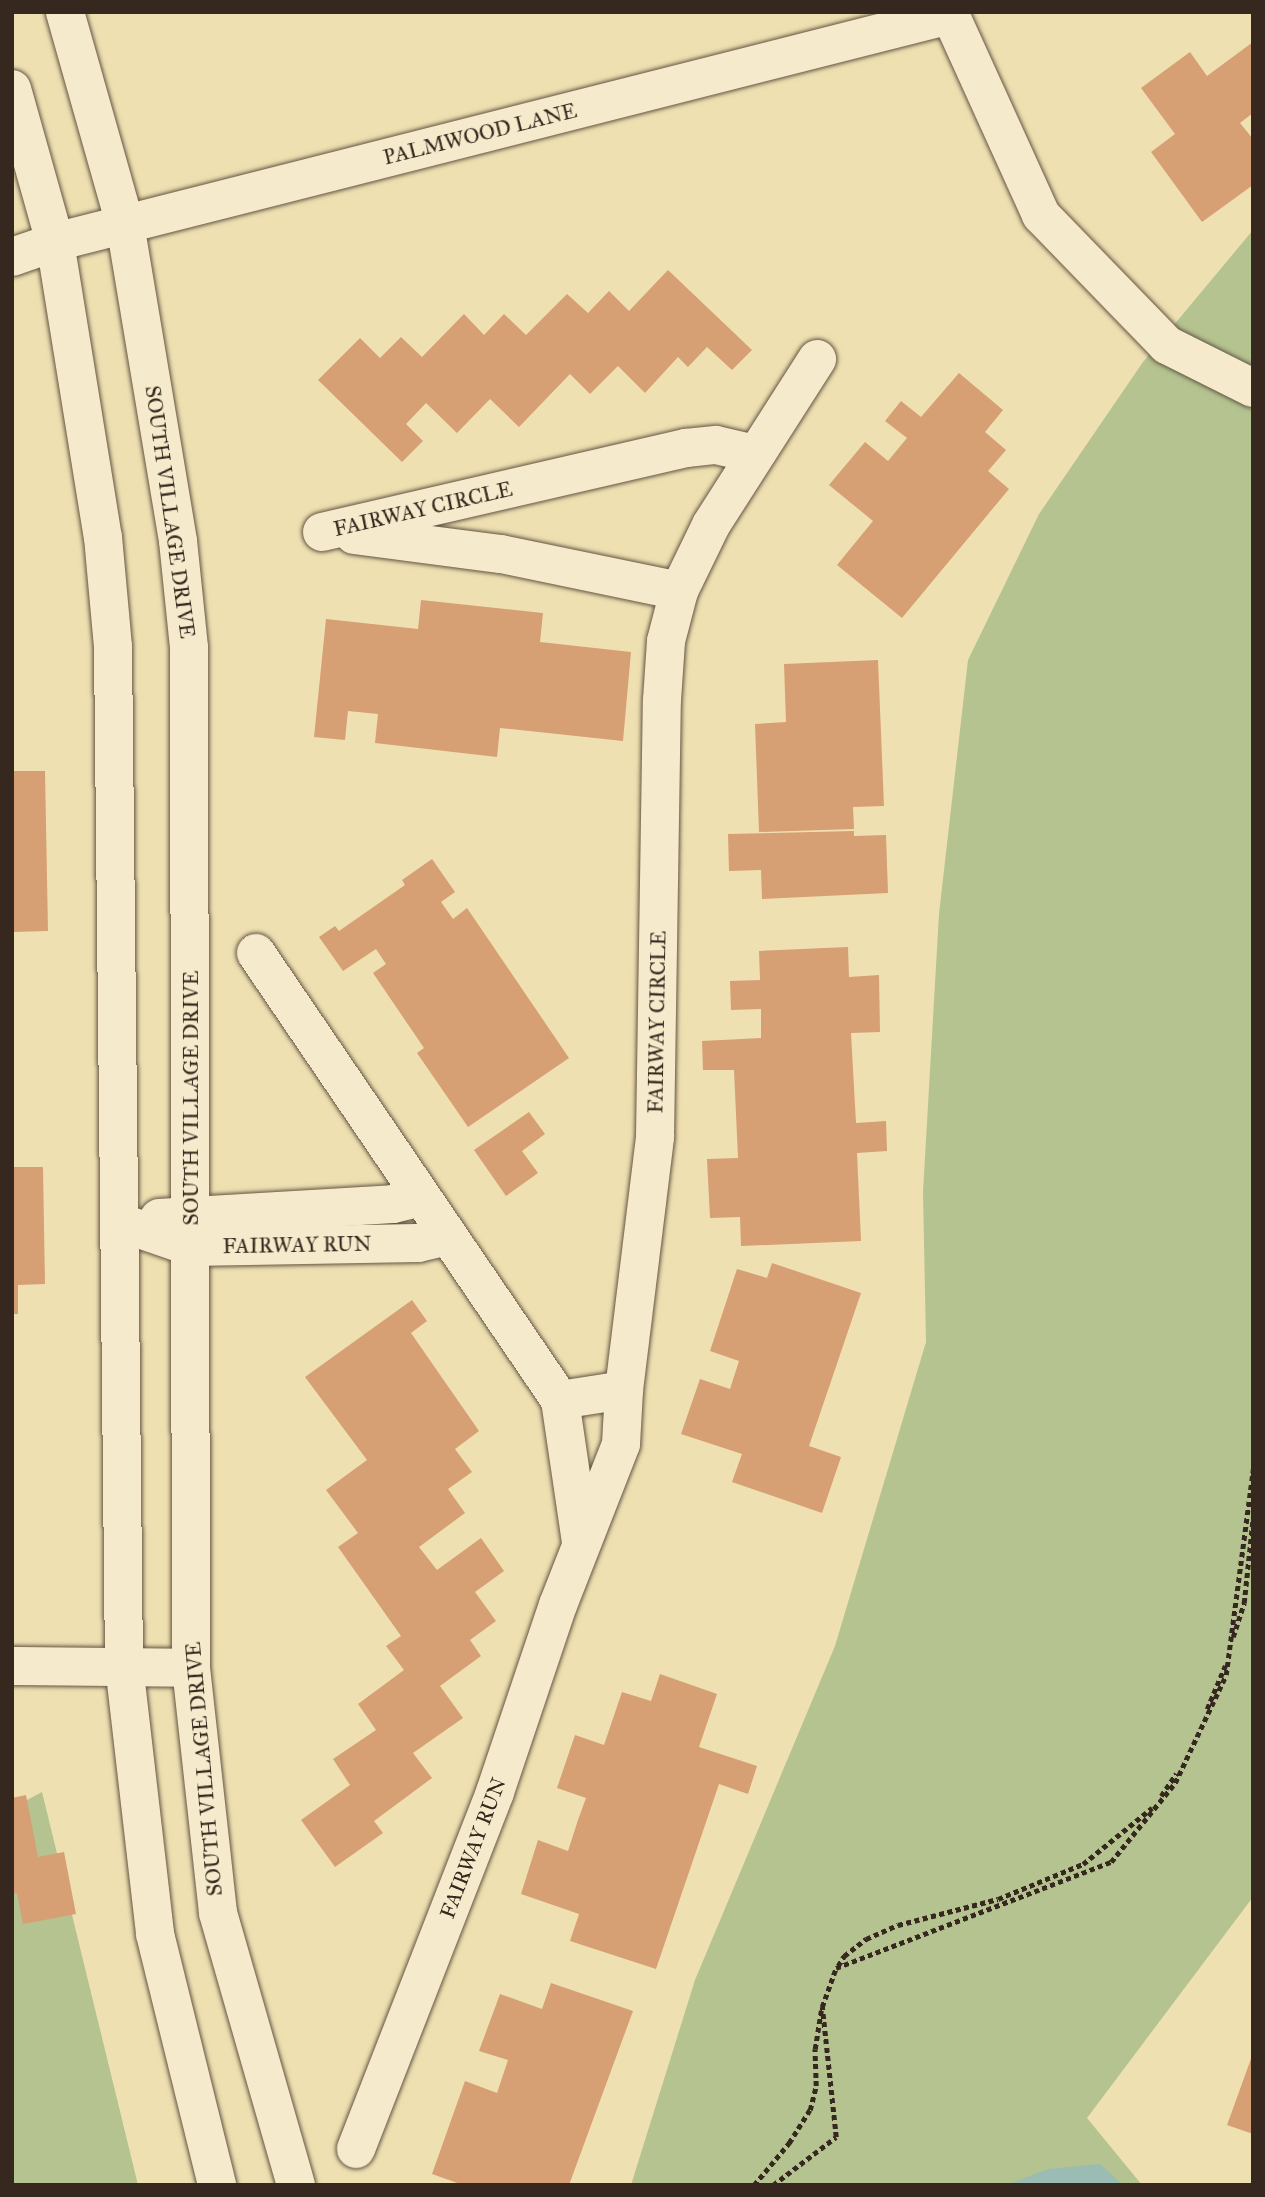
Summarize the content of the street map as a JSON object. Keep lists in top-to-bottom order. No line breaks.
{"streets":{"street":["PALMWOOD LANE","FAIRWAY CIRCLE","SOUTH VILLAGE DRIVE","FAIRWAY RUN"]},"crossings":[["PALMWOOD LANE","SOUTH VILLAGE DRIVE"],["FAIRWAY CIRCLE","FAIRWAY RUN"],["SOUTH VILLAGE DRIVE","FAIRWAY RUN"]]}
